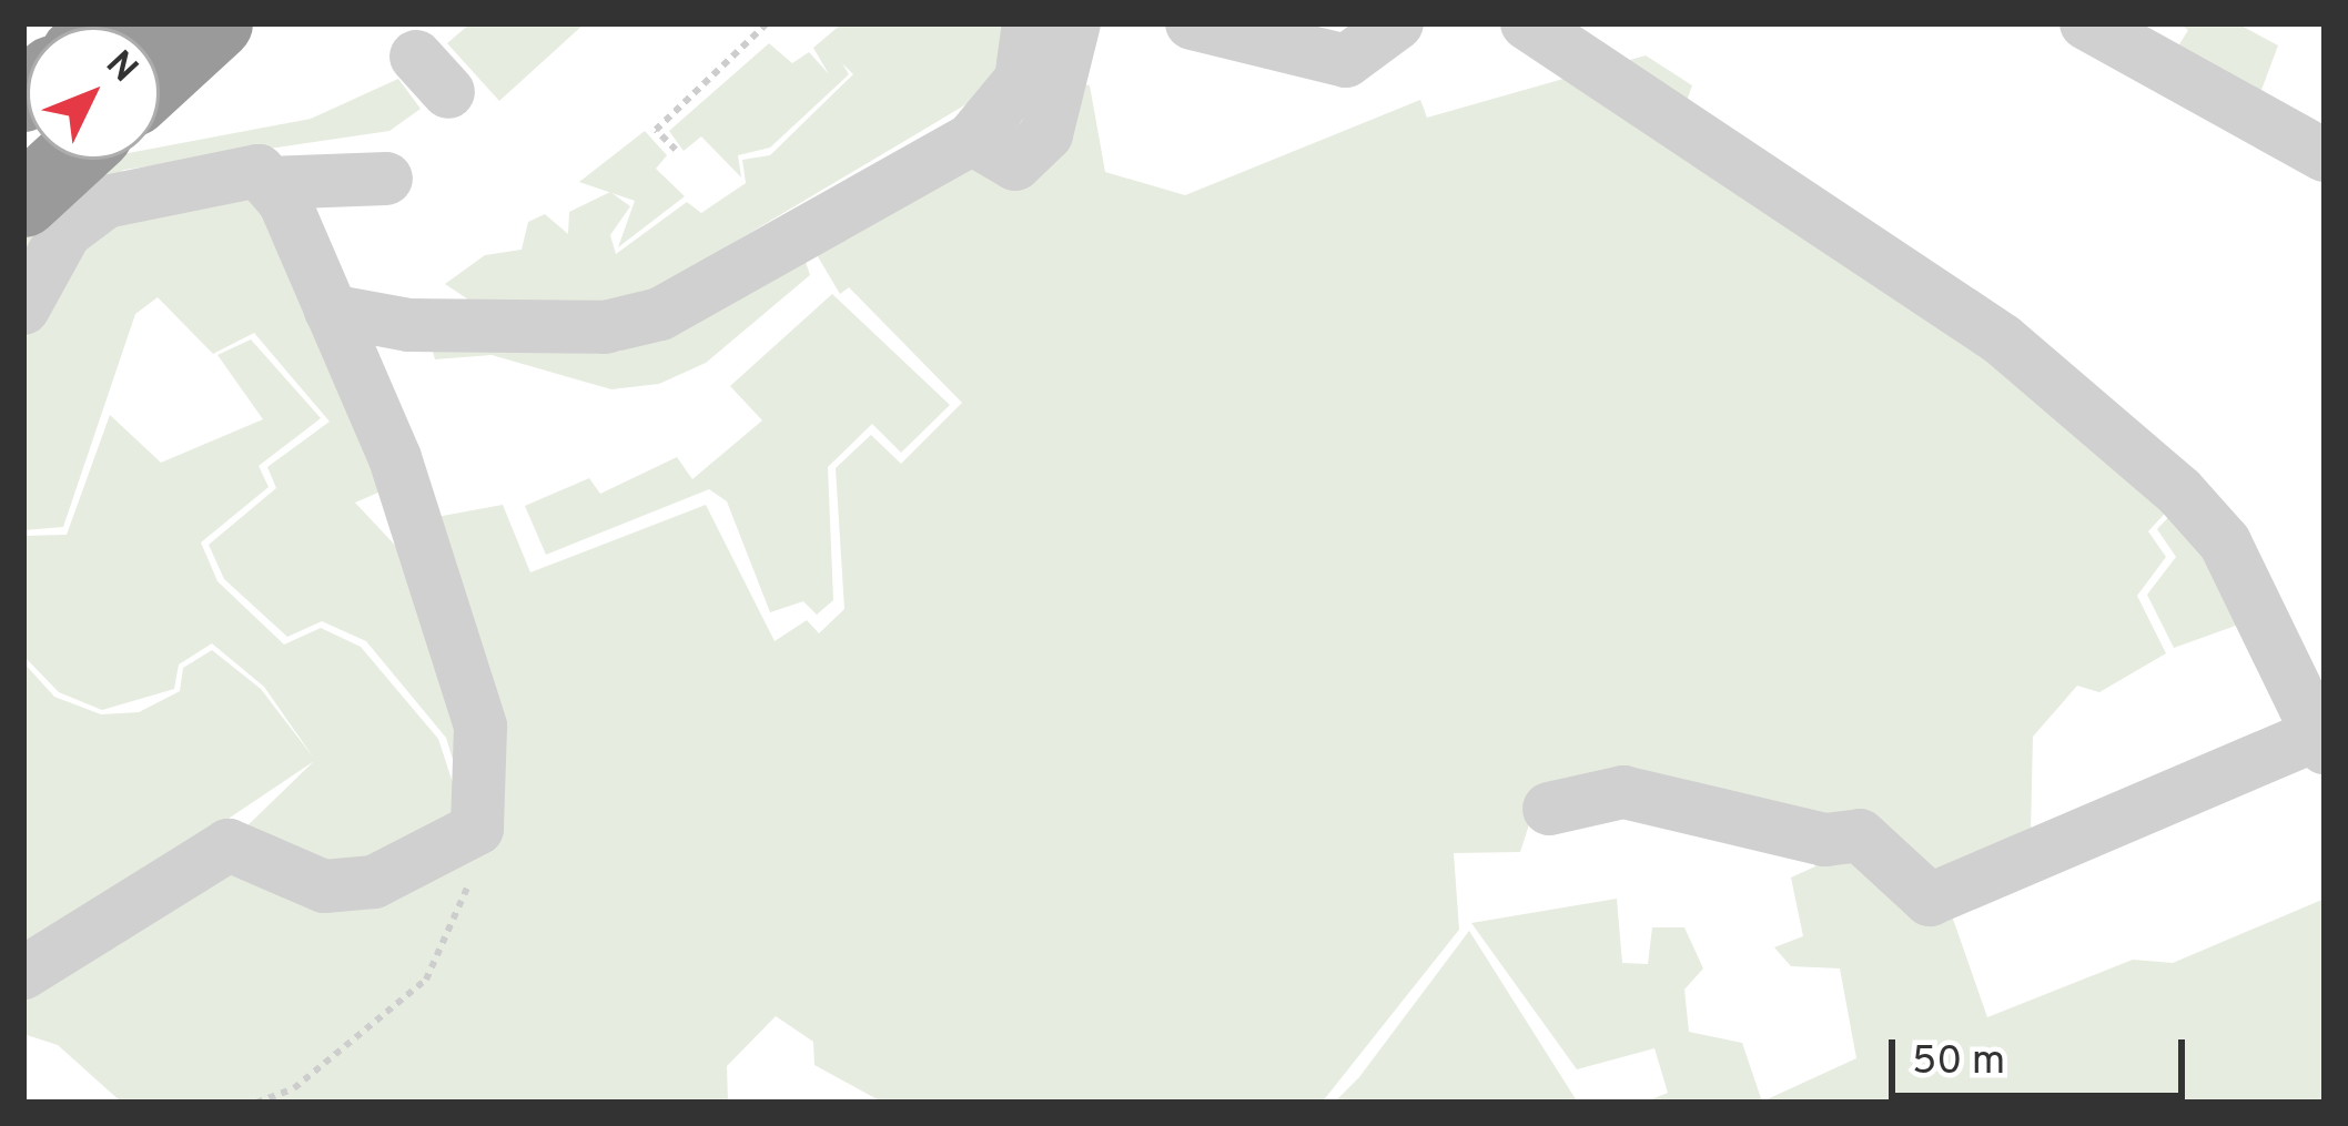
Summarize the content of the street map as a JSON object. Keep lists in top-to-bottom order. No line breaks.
{"scale_bar":"50 m","north":"top right"}
